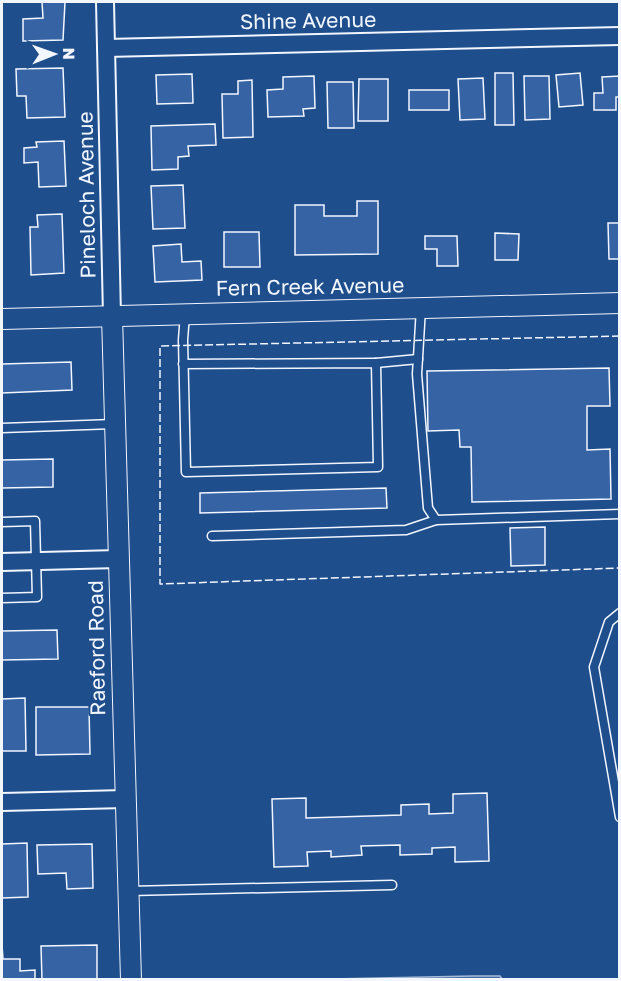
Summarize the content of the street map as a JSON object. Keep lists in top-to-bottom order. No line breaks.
{"streets":{"street":["Shine Avenue","Pineloch Avenue","Fern Creek Avenue","Raeford Road"]},"crossings":[["Shine Avenue","Pineloch Avenue"],["Pineloch Avenue","Fern Creek Avenue"],["Pineloch Avenue","Raeford Road"],["Fern Creek Avenue","Raeford Road"]],"north":"right"}
